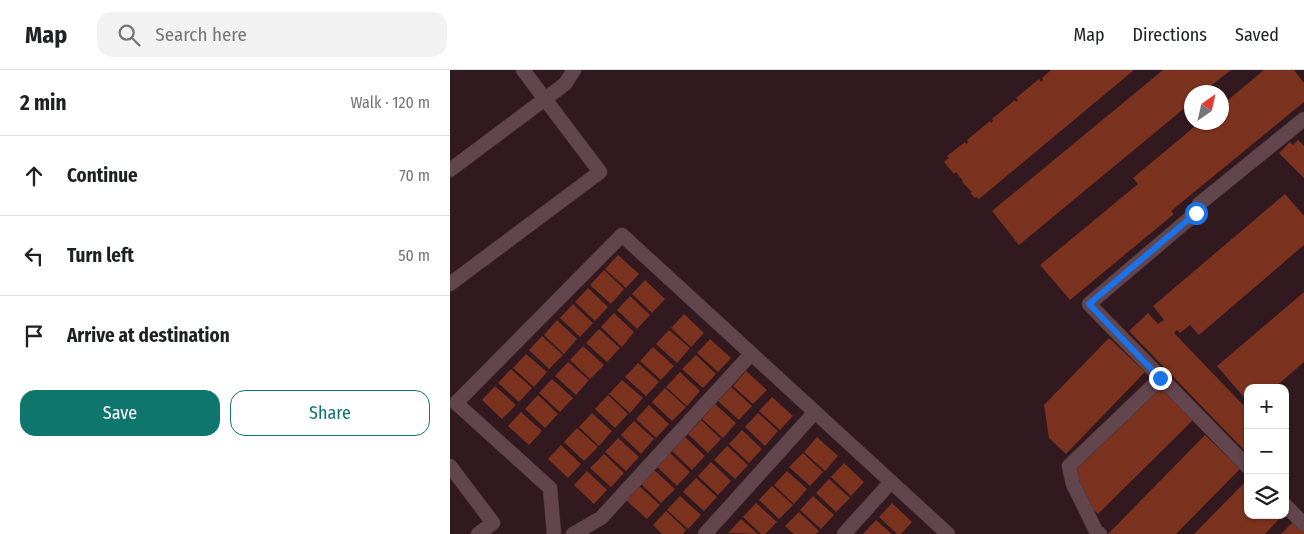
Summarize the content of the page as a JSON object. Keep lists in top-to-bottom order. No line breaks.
{"north":"top right","page":{"header":"Map","search":"Search here","nav":["Map","Directions","Saved"],"heading":["2 min","Walk · 120 m"],"list":[["Continue","70 m"],["Turn left","50 m"],"Arrive at destination"],"buttons":["Save","Share"],"map_buttons":["+","−"]}}
